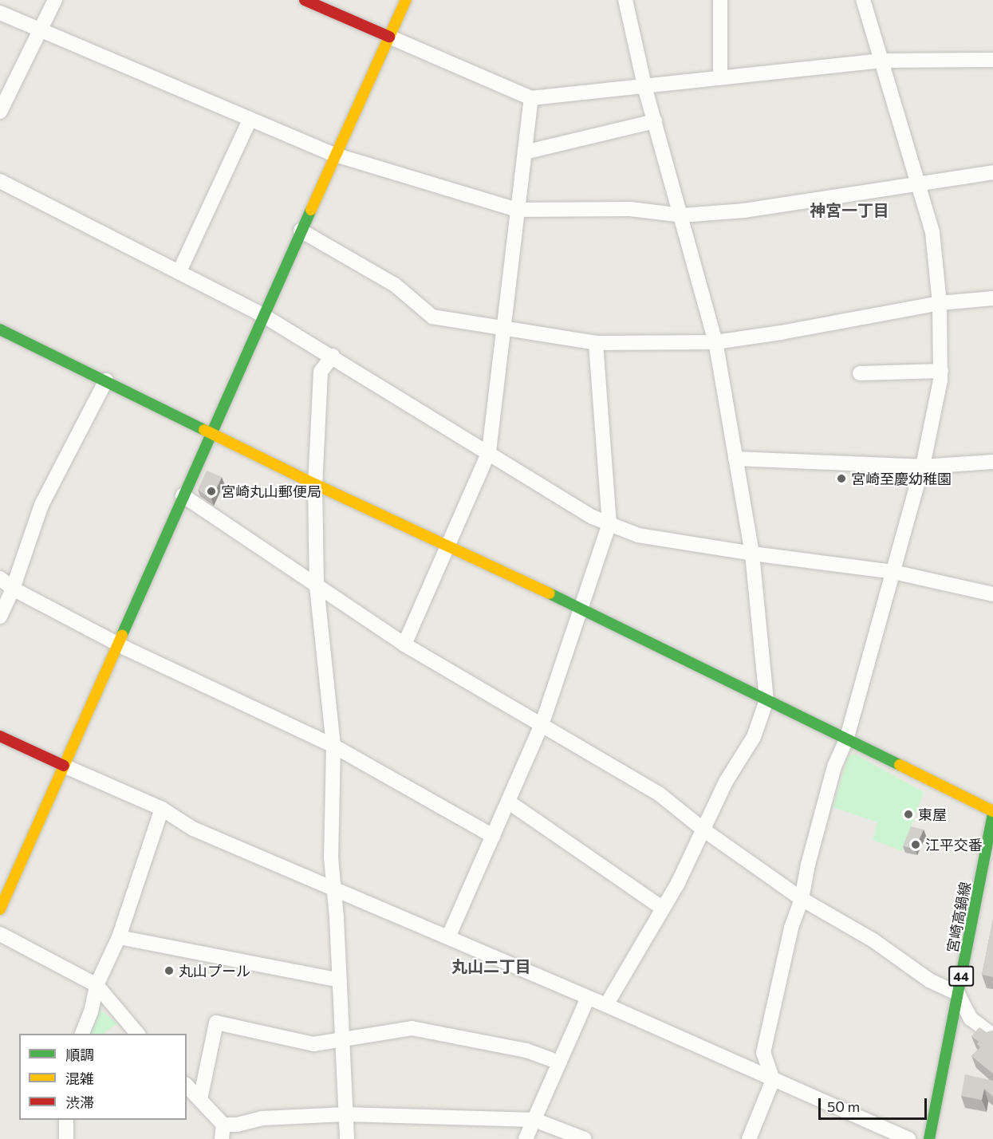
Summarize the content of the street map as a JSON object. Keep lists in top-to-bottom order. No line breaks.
{"streets":{"street":["宮崎高鍋線","44"]},"districts":["神宮一丁目","丸山二丁目"],"places":["宮崎至慶幼稚園","宮崎丸山郵便局","東屋","江平交番","丸山プール"],"legend":["順調","混雑","渋滞"],"scale_bar":"50 m"}
